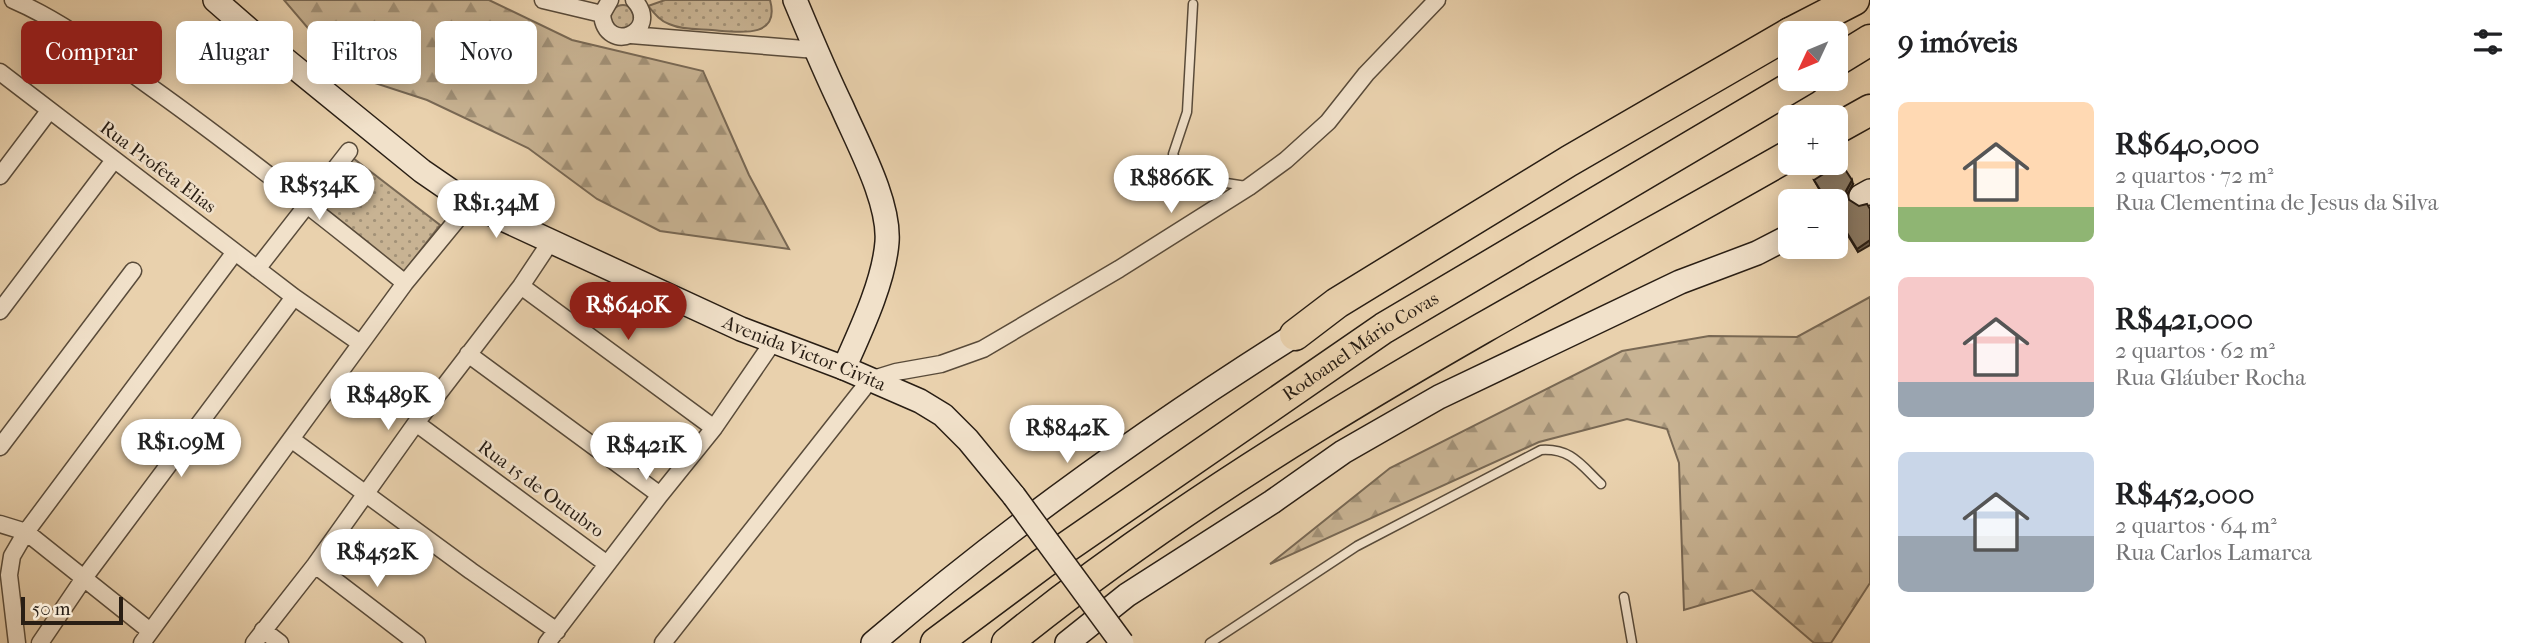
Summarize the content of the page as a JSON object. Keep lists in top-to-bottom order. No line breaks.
{"streets":{"highway":["Rodoanel Mário Covas"],"main road":["Avenida Victor Civita"],"street":["Rua Profeta Elias","Rua 15 de Outubro"]},"scale_bar":"50 m","north":"bottom left","page":{"heading":"9 imóveis","map_buttons":["+","−"],"chip":["Comprar","Alugar","Filtros","Novo"],"list":[{"name":"R$640,000","note":"2 quartos · 72 m² · Rua Clementina de Jesus da Silva"},{"name":"R$421,000","note":"2 quartos · 62 m² · Rua Gláuber Rocha"},{"name":"R$452,000","note":"2 quartos · 64 m² · Rua Carlos Lamarca"}],"price":["R$866K","R$534K","R$1.34M","R$640K","R$489K","R$842K","R$1.09M","R$421K","R$452K"],"scale":"50 m"}}
